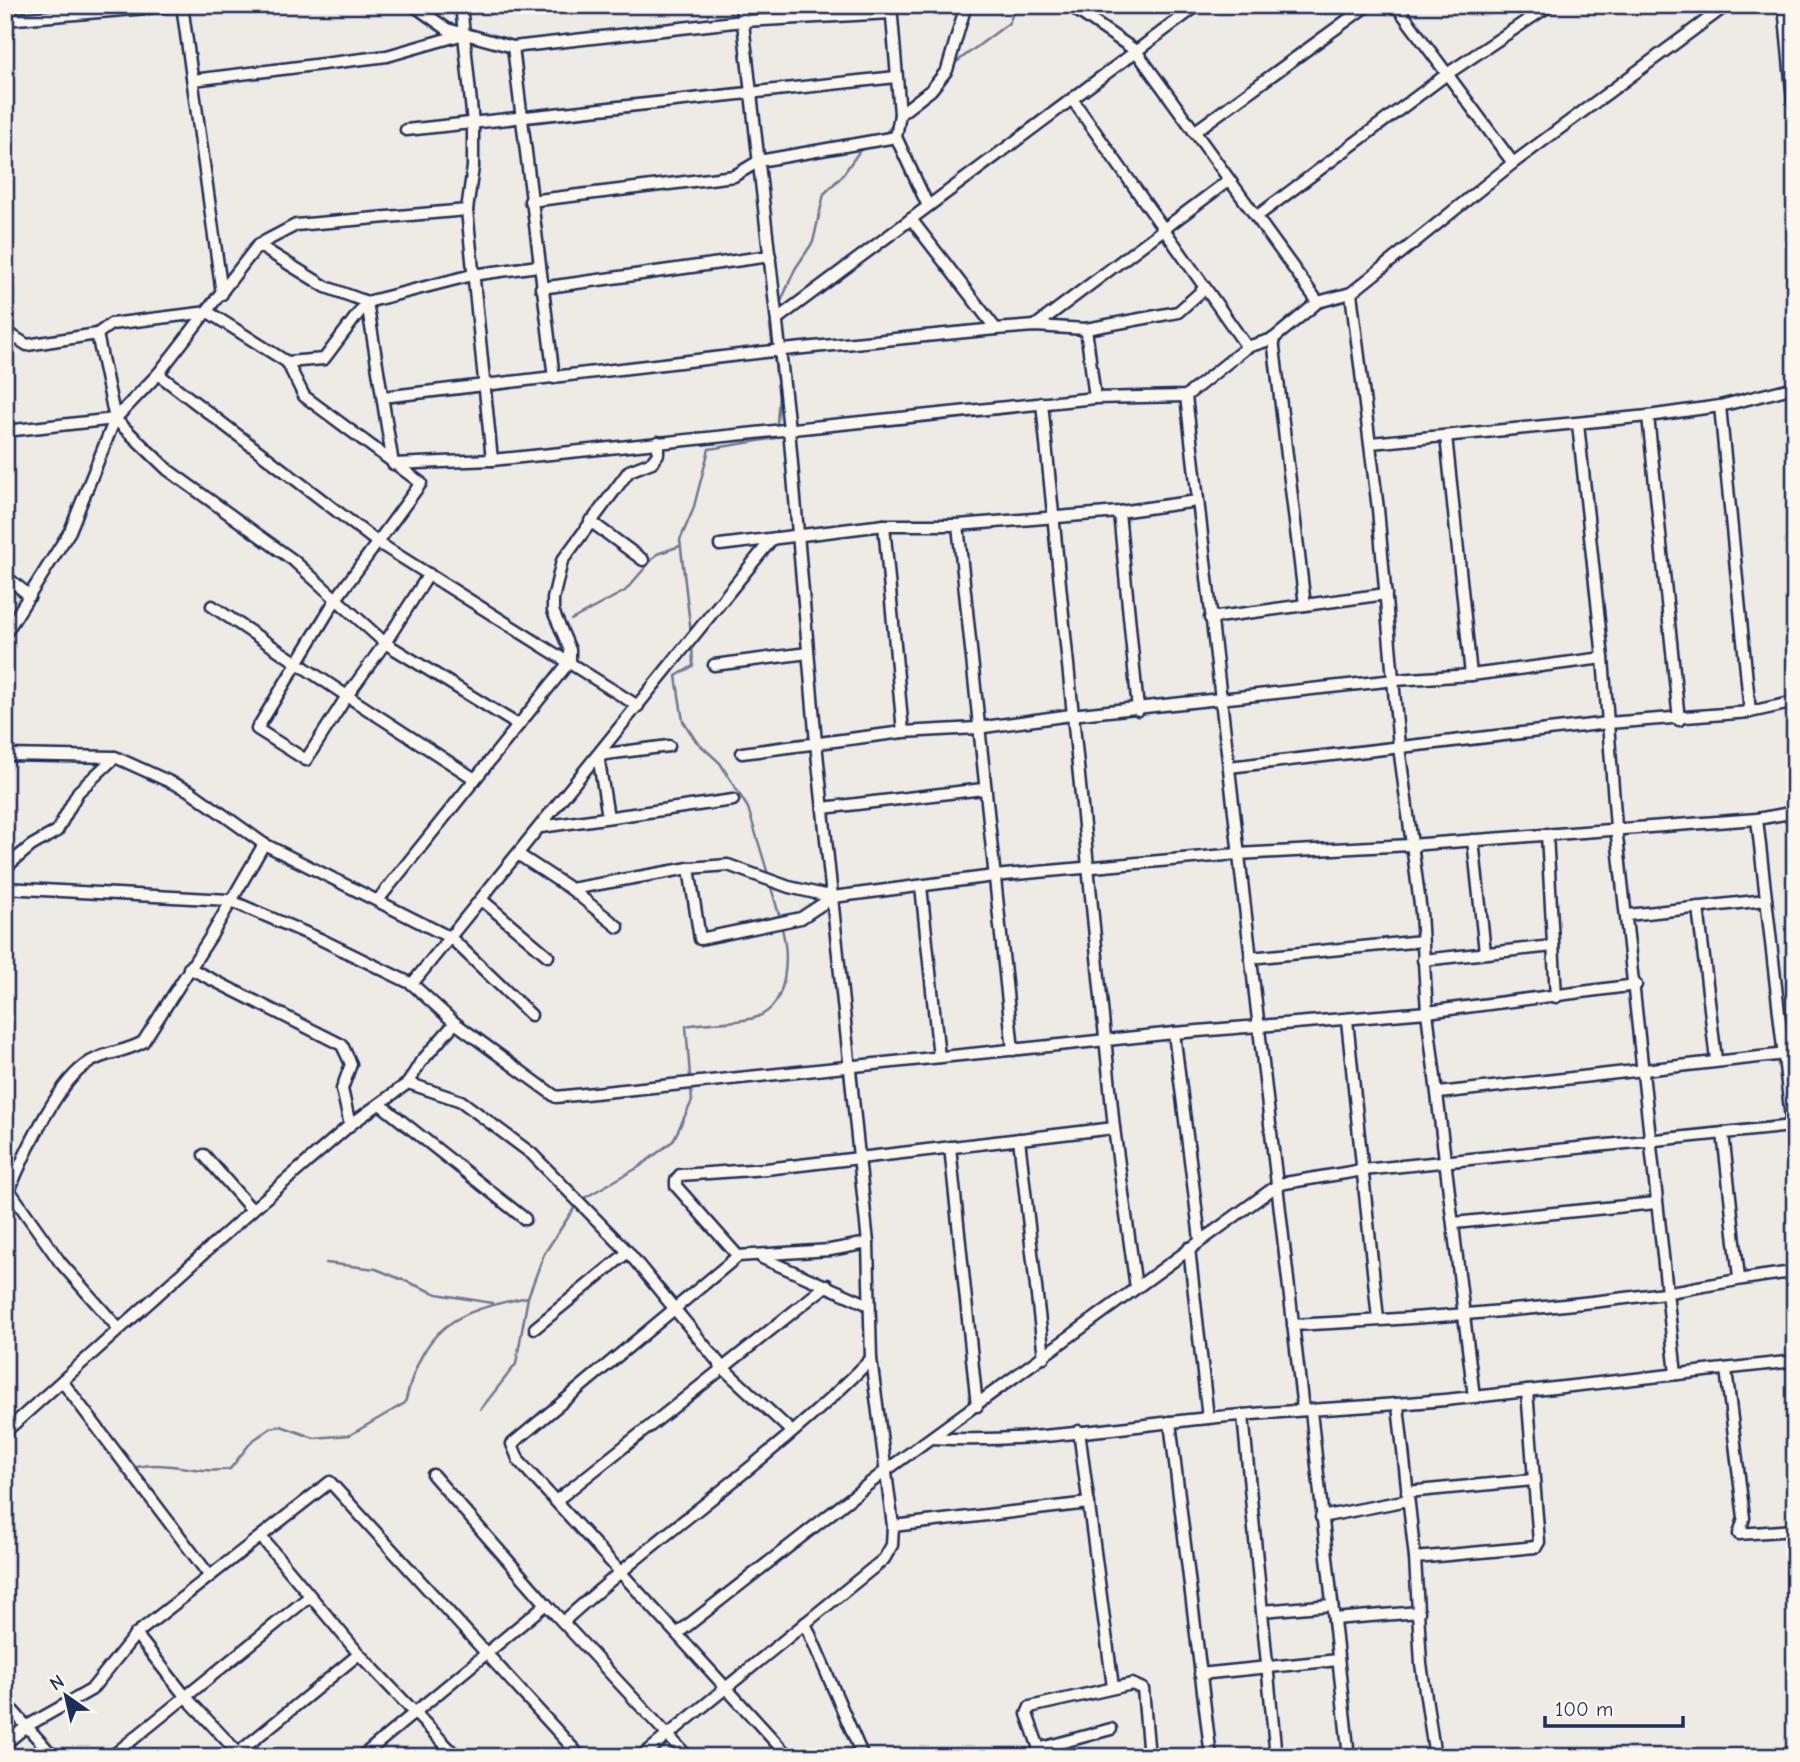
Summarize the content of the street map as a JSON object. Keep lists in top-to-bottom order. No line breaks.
{"scale_bar":"100 m","north":"top left"}
